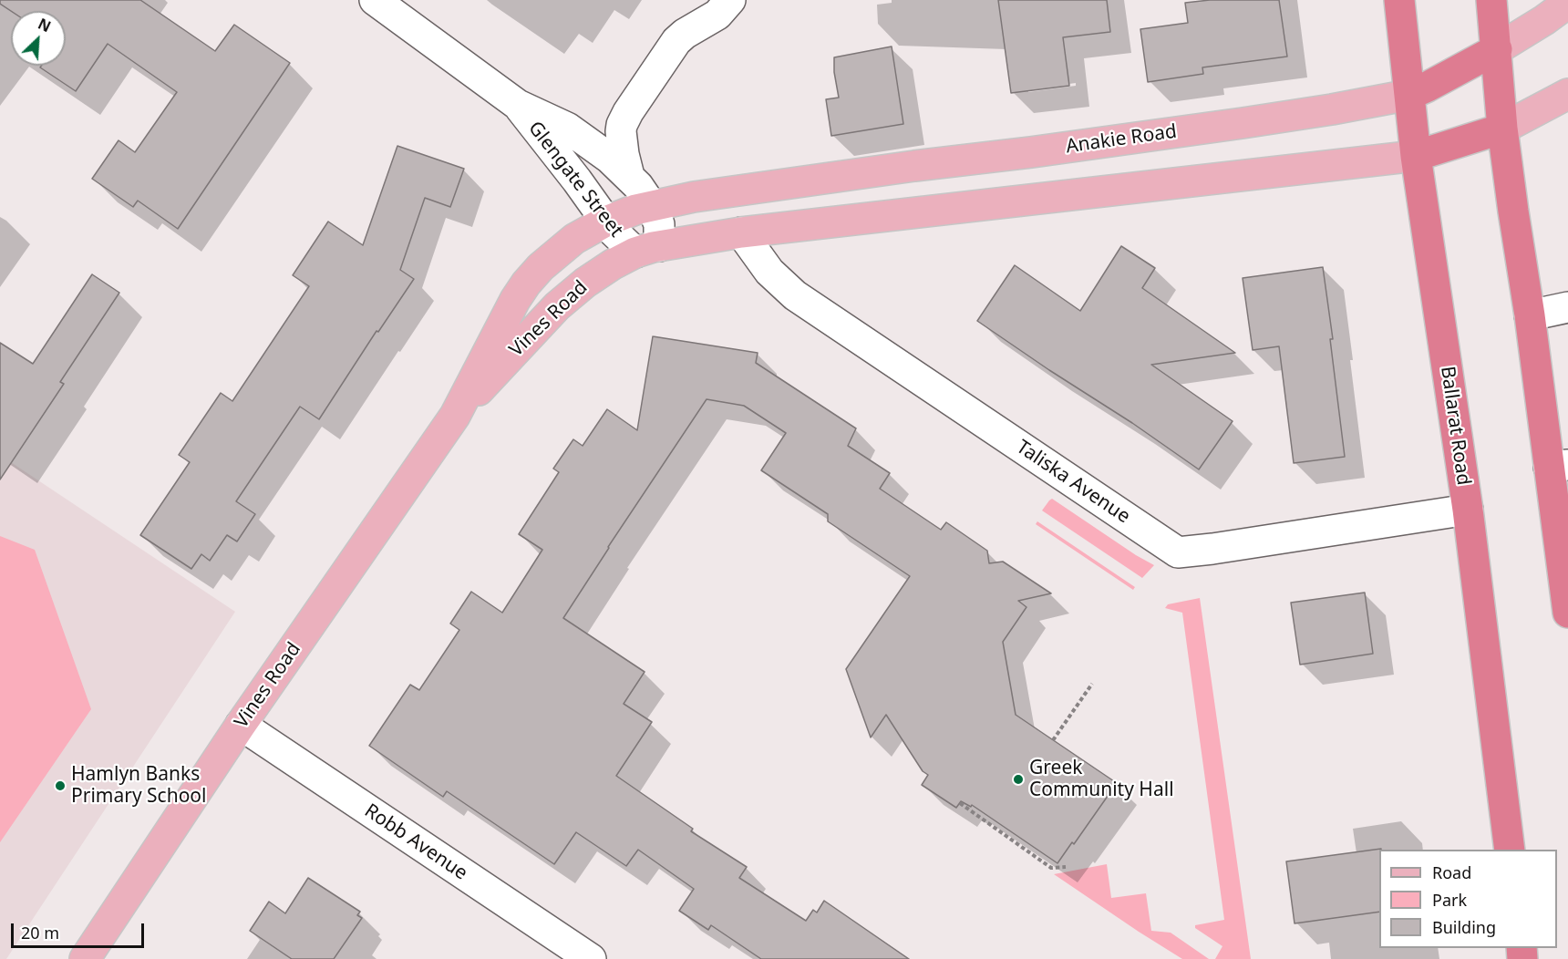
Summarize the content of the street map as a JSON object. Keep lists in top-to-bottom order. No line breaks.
{"streets":{"highway":["Anakie Road","Ballarat Road"],"main road":["Vines Road"],"street":["Glengate Street","Taliska Avenue","Robb Avenue"]},"crossings":[["Anakie Road","Glengate Street"],["Anakie Road","Vines Road"],["Anakie Road","Ballarat Road"],["Glengate Street","Vines Road"],["Vines Road","Robb Avenue"],["Ballarat Road","Taliska Avenue"]],"places":["Greek Community Hall","Hamlyn Banks Primary School"],"legend":["Road","Park","Building"],"scale_bar":"20 m","north":"top right"}
